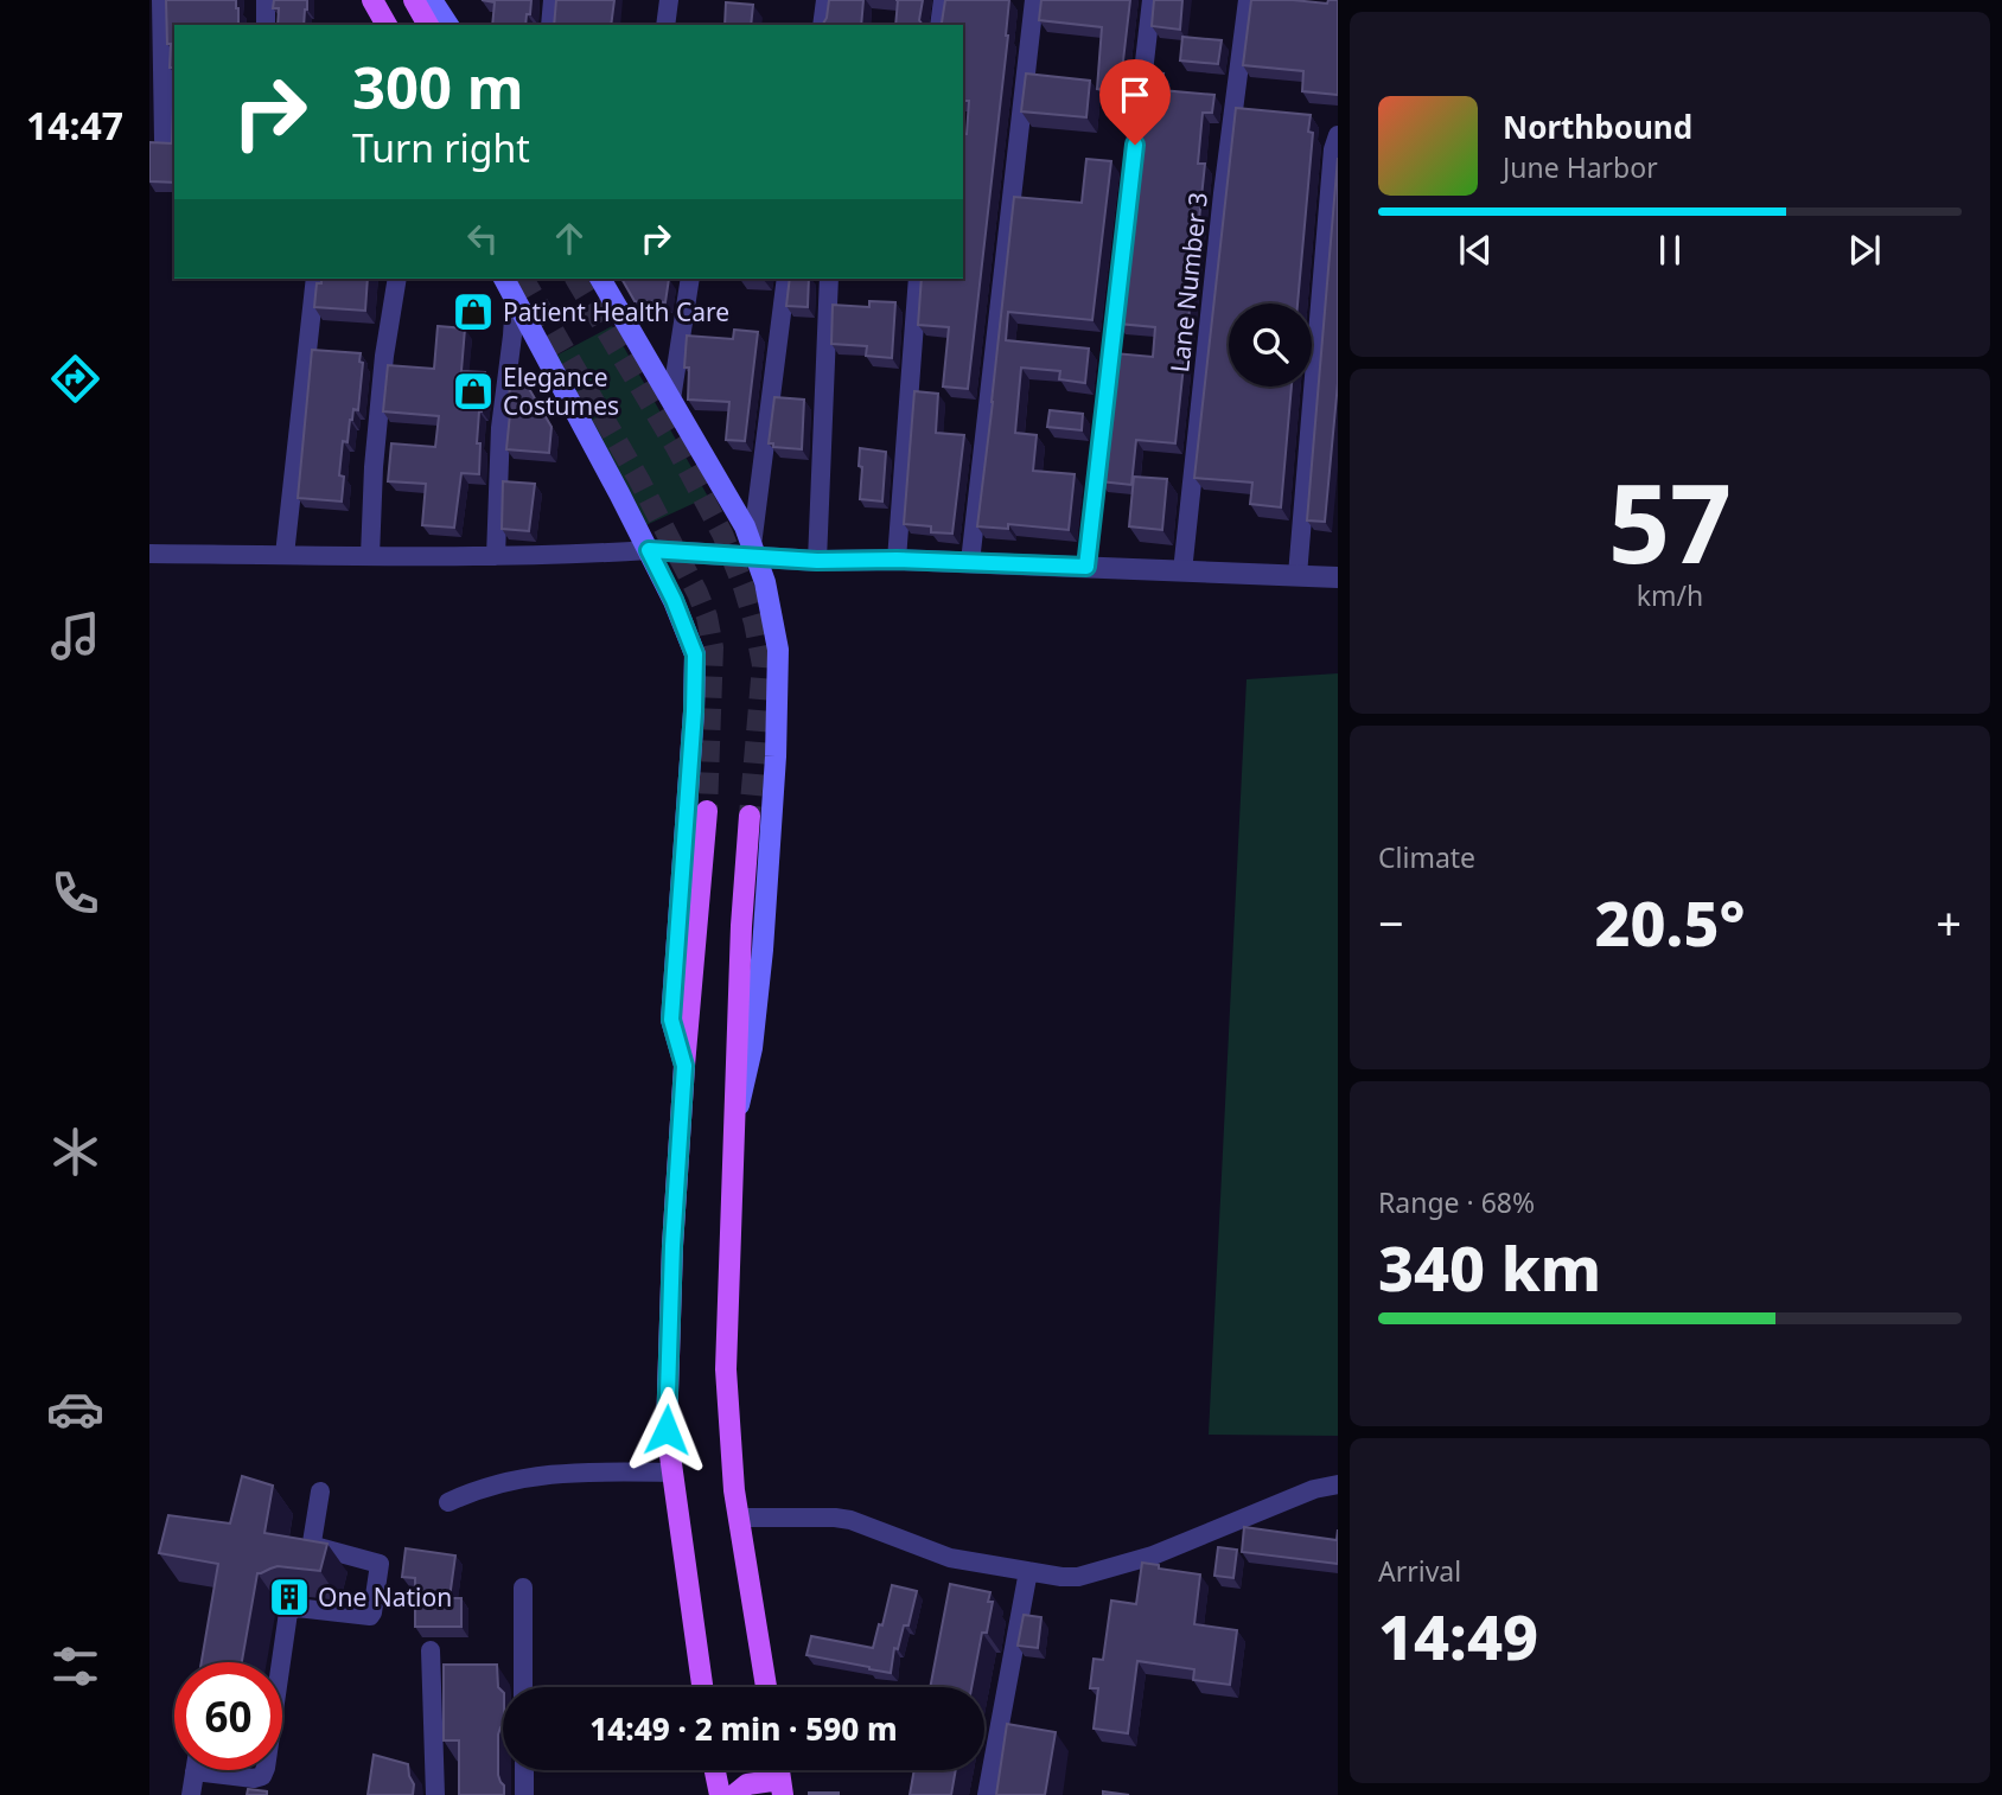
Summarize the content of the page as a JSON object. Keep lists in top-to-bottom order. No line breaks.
{"streets":{"street":["Lane Number 3"]},"places":{"shop":["Patient Health Care","Elegance Costumes"],"building":["One Nation"]},"page":{"tabs":"14:47","turn":["300 m","Turn right"],"song":["Northbound","June Harbor"],"tile":[["57","km/h"],"Climate",["Range · 68%","340 km"],["Arrival","14:49"]],"heat":["−","20.5°","+"],"limit":"60","trip":"14:49 · 2 min · 590 m"}}
